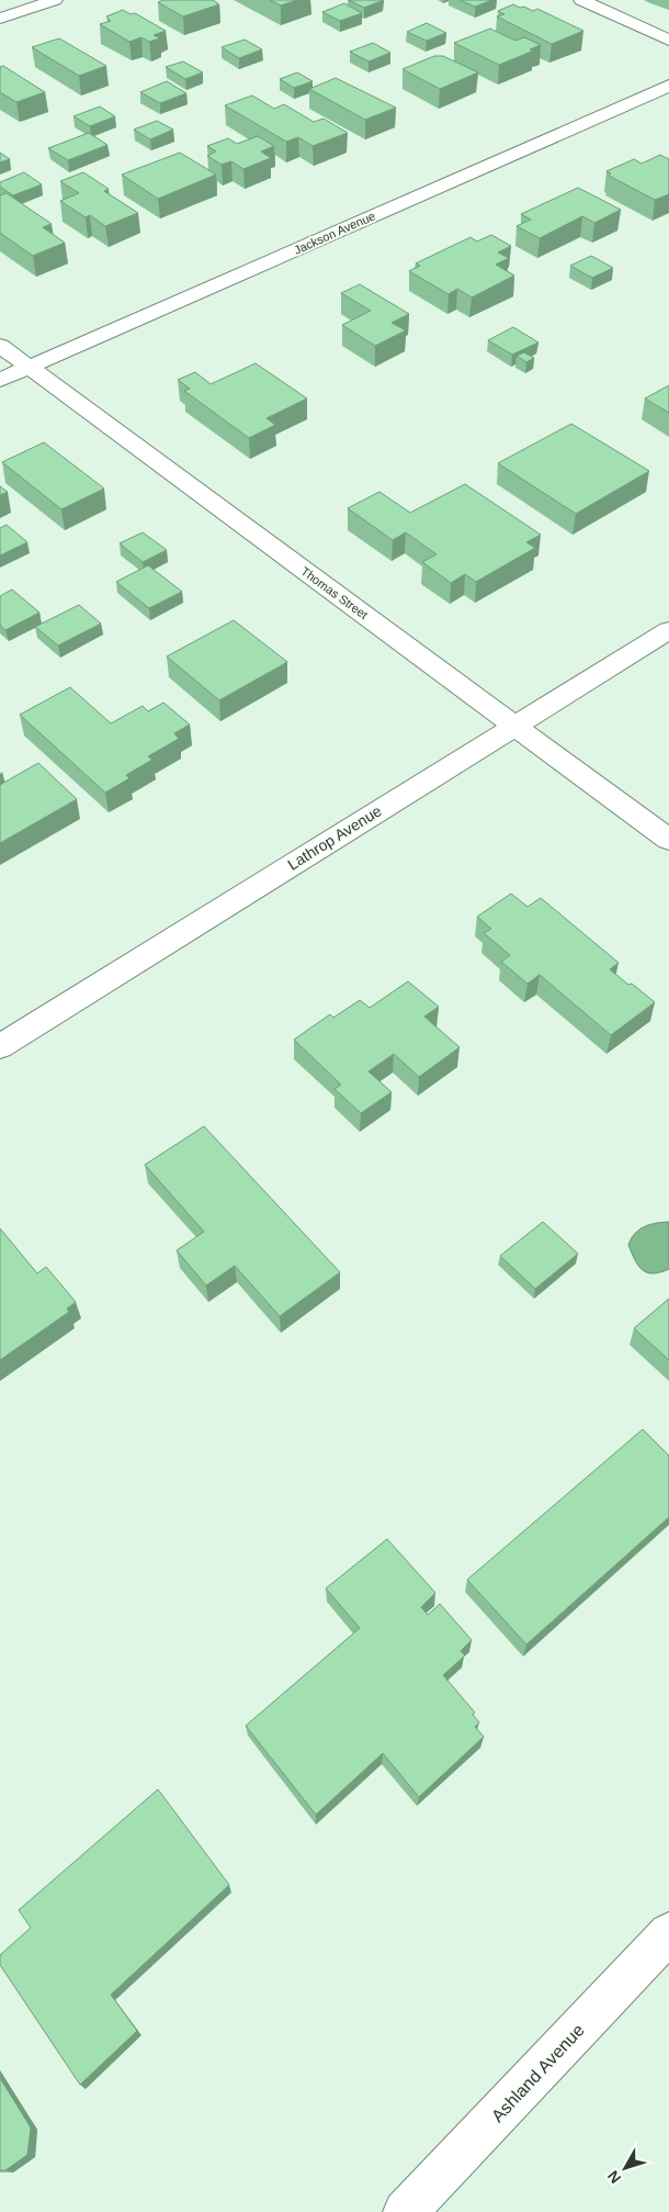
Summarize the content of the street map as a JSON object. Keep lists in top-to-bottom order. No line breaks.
{"streets":{"street":["Jackson Avenue","Thomas Street","Lathrop Avenue","Ashland Avenue"]},"crossings":[["Jackson Avenue","Thomas Street"],["Thomas Street","Lathrop Avenue"]],"north":"bottom left"}
